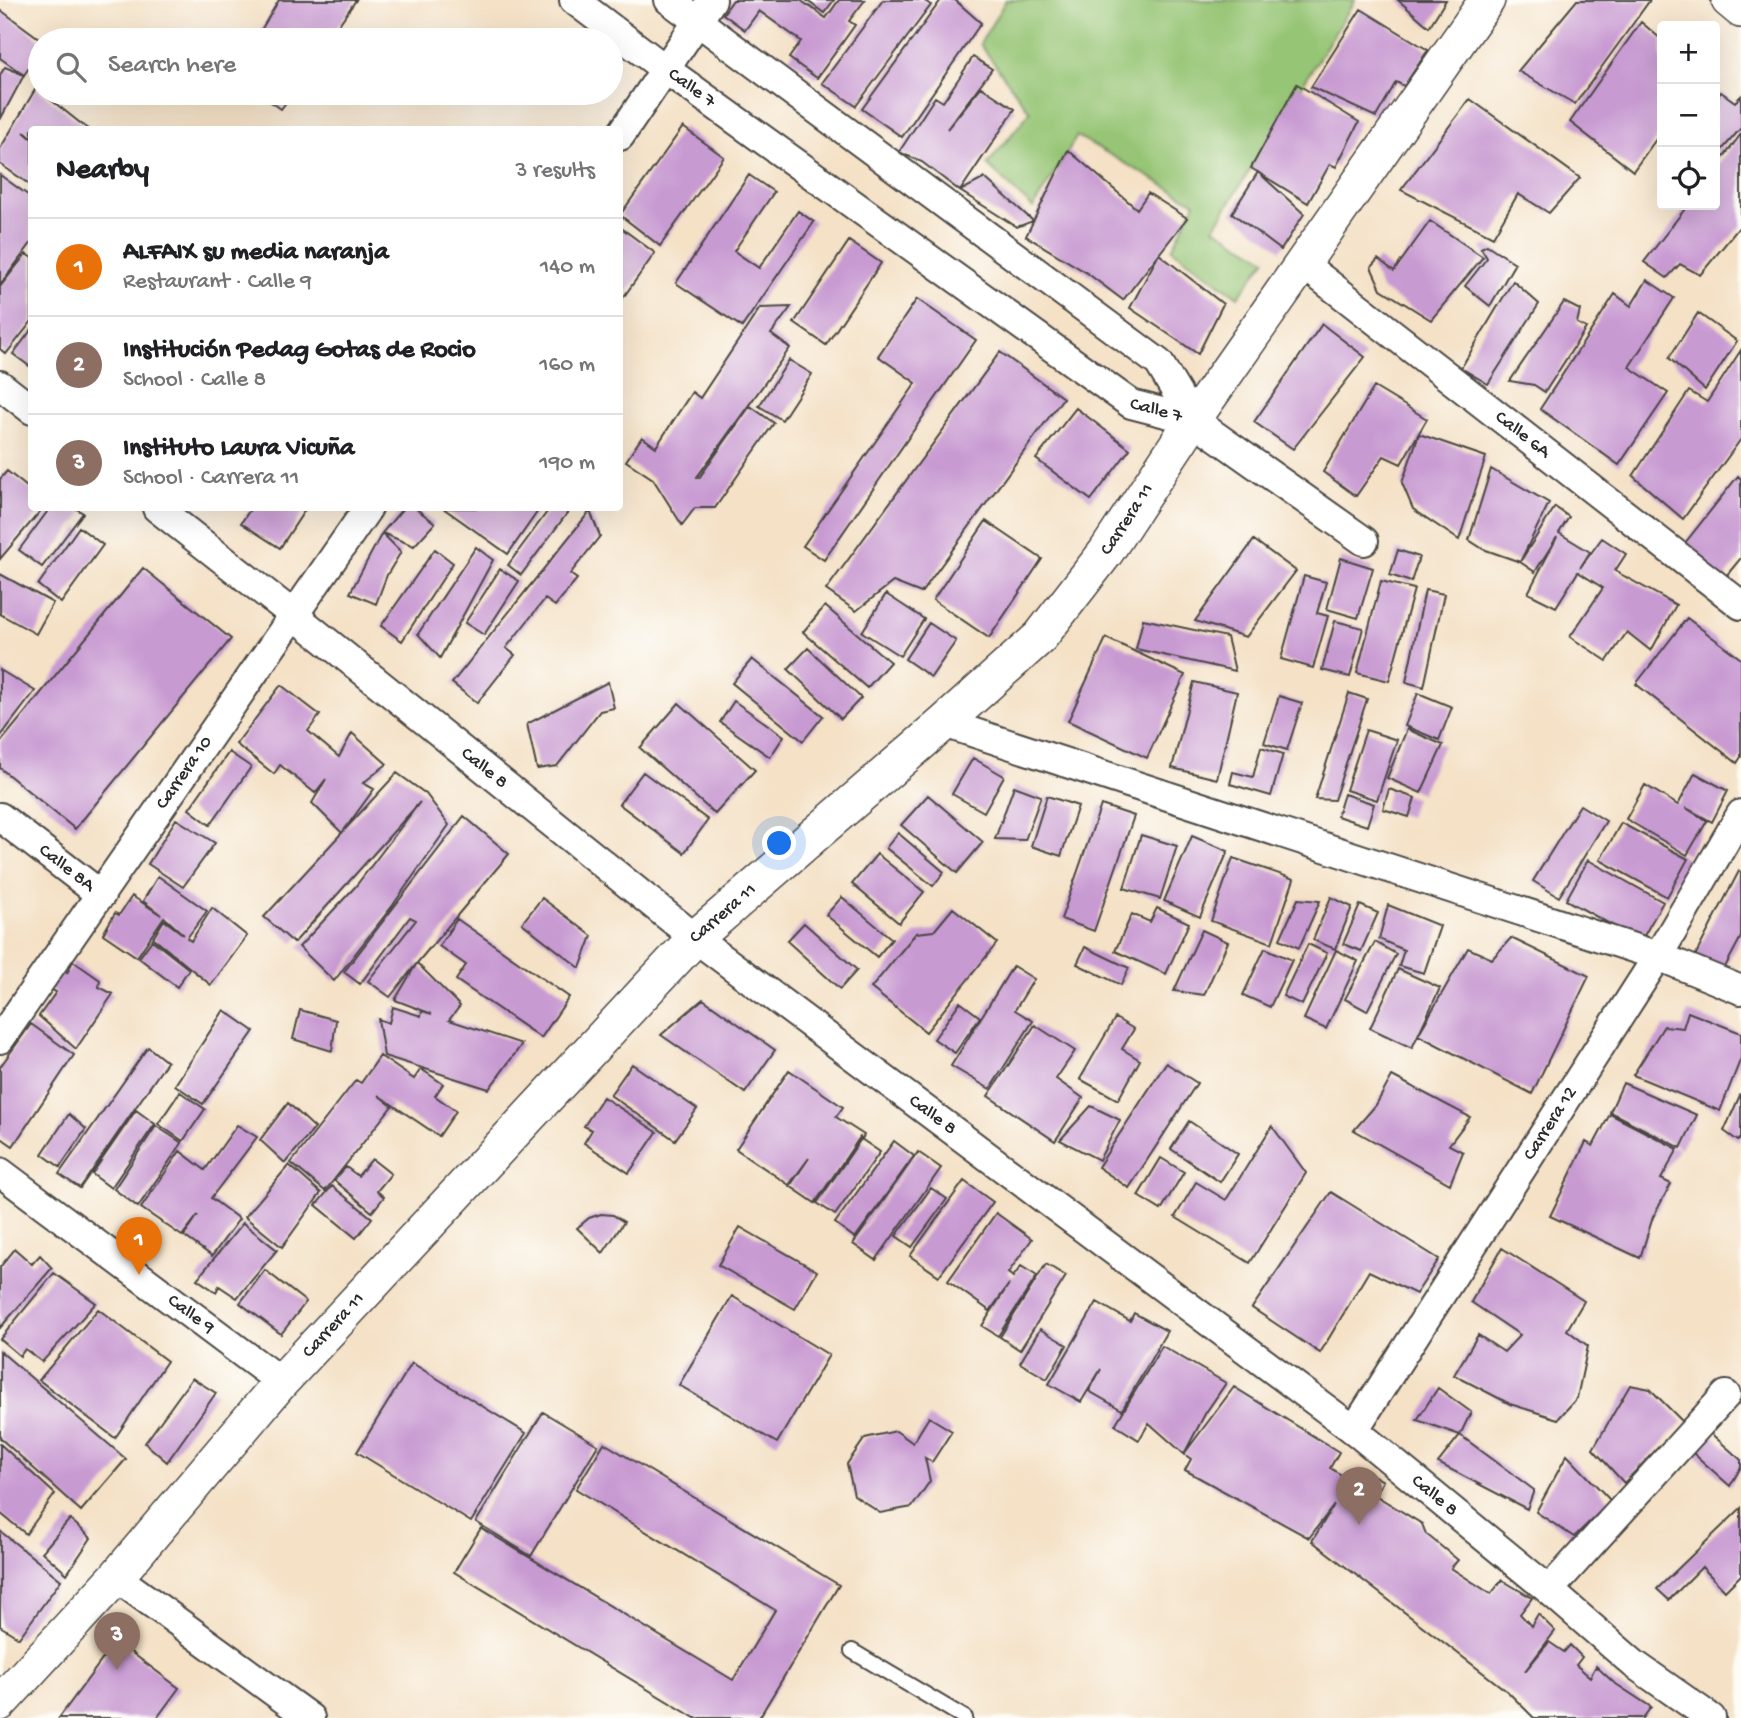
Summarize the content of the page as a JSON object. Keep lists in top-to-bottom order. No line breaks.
{"streets":{"street":["Calle 7","Calle 6A","Carrera 11","Calle 8","Carrera 10","Calle 8A","Carrera 12","Calle 9"]},"crossings":[["Calle 7","Carrera 11"],["Calle 6A","Carrera 11"],["Carrera 11","Calle 8"],["Carrera 11","Calle 9"],["Calle 8","Carrera 10"],["Calle 8","Carrera 12"],["Carrera 10","Calle 8A"]],"page":{"map_buttons":["+","−"],"search":"Search here","heading":["Nearby","3 results"],"list":[{"mark":"1","name":"ALFAIX su media naranja","note":"Restaurant · Calle 9","value":"140 m"},{"mark":"2","name":"Institución Pedag Gotas de Rocio","note":"School · Calle 8","value":"160 m"},{"mark":"3","name":"Instituto Laura Vicuña","note":"School · Carrera 11","value":"190 m"}],"pins":["1","2","3"]}}
